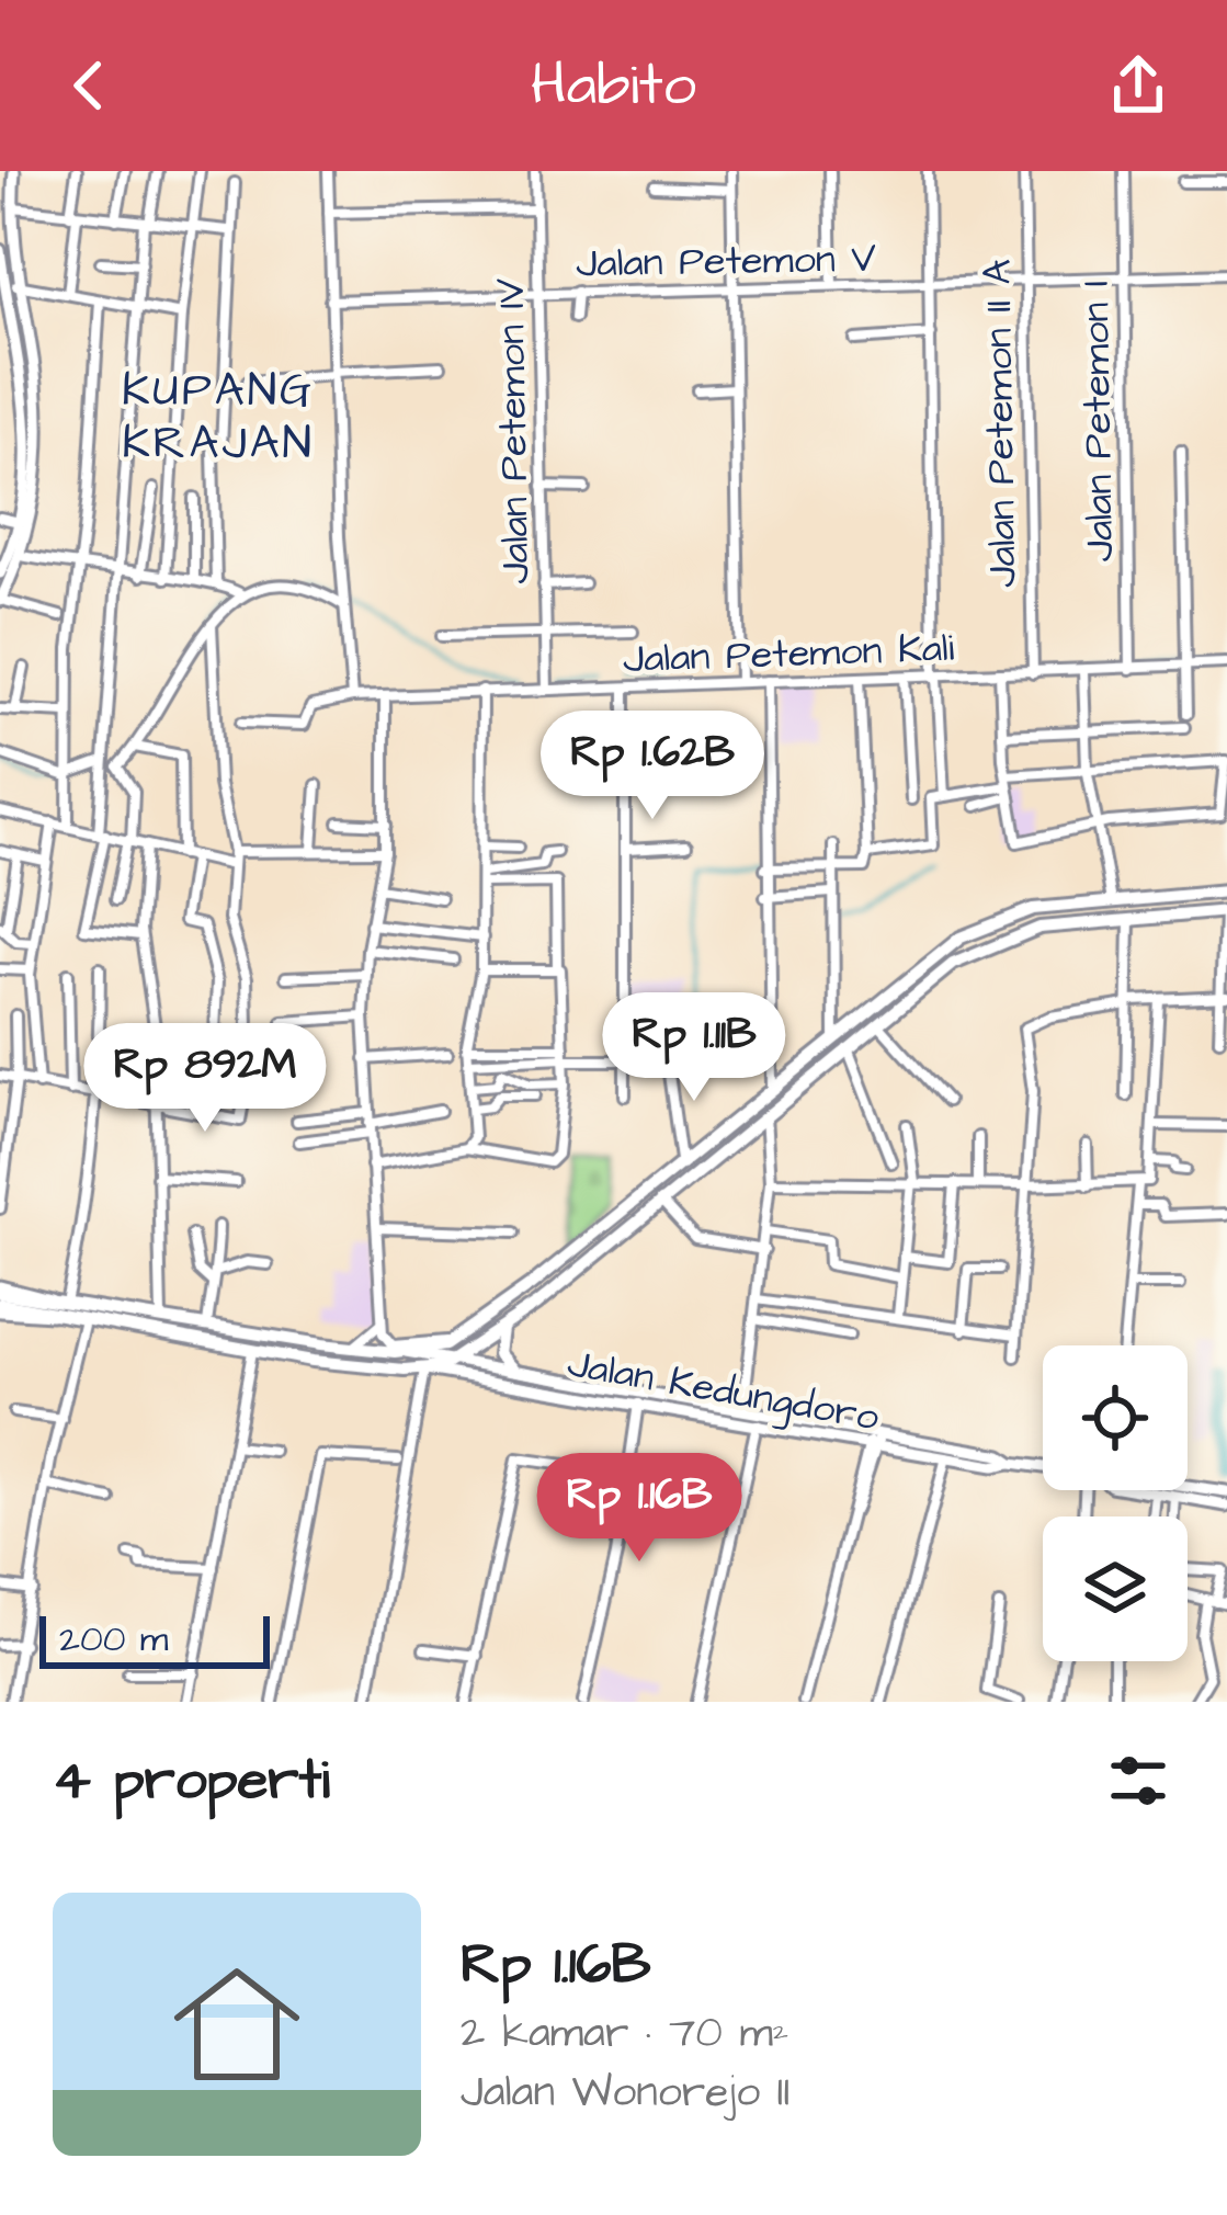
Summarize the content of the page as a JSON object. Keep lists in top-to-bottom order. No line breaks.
{"streets":{"main road":["Jalan Kedungdoro"],"street":["Jalan Petemon V","Jalan Petemon I","Jalan Petemon II A","Jalan Petemon IV","Jalan Petemon Kali"]},"crossings":[["Jalan Petemon V","Jalan Petemon I"],["Jalan Petemon V","Jalan Petemon II A"],["Jalan Petemon V","Jalan Petemon IV"],["Jalan Petemon I","Jalan Petemon Kali"],["Jalan Petemon II A","Jalan Petemon Kali"],["Jalan Petemon IV","Jalan Petemon Kali"]],"districts":["KUPANG KRAJAN"],"scale_bar":"200 m","page":{"header":"Habito","price":["Rp 1.62B","Rp 1.11B","Rp 892M","Rp 1.16B"],"scale":"200 m","heading":"4 properti","list":[{"name":"Rp 1.16B","note":"2 kamar · 70 m² · Jalan Wonorejo II"}]}}
